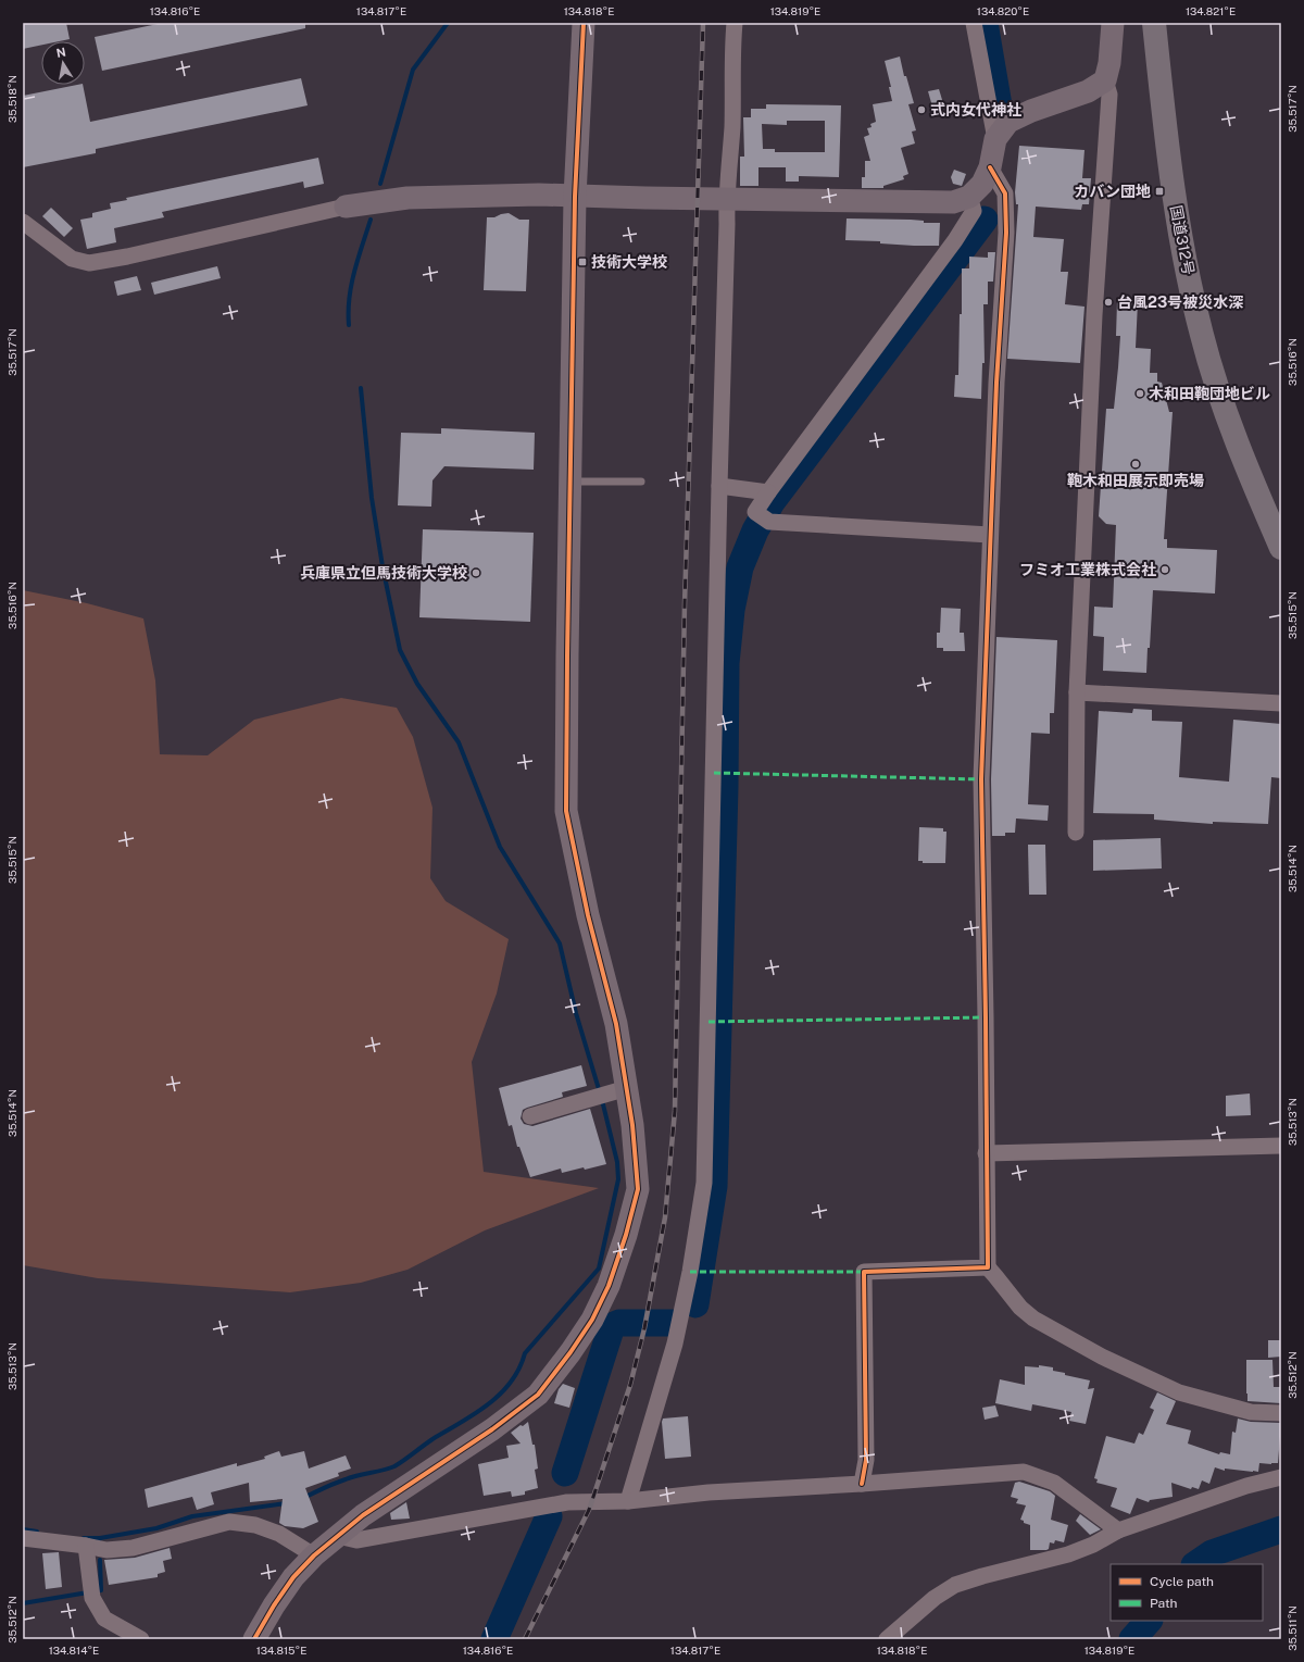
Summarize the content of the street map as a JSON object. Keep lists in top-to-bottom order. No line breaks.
{"streets":{"highway":["国道312号"]},"places":{"other":["式内女代神社","台風23号被災水深","木和田鞄団地ビル","鞄木和田展示即売場","フミオ工業株式会社","兵庫県立但馬技術大学校"],"transit":["カバン団地","技術大学校"]},"legend":["Cycle path","Path"],"north":"top","coordinates":["134.816°E","134.817°E","134.818°E","134.819°E","134.820°E","134.821°E","35.518°N","35.517°N","35.516°N","35.515°N","35.514°N","35.513°N","35.512°N","35.511°N","134.814°E","134.815°E"]}
